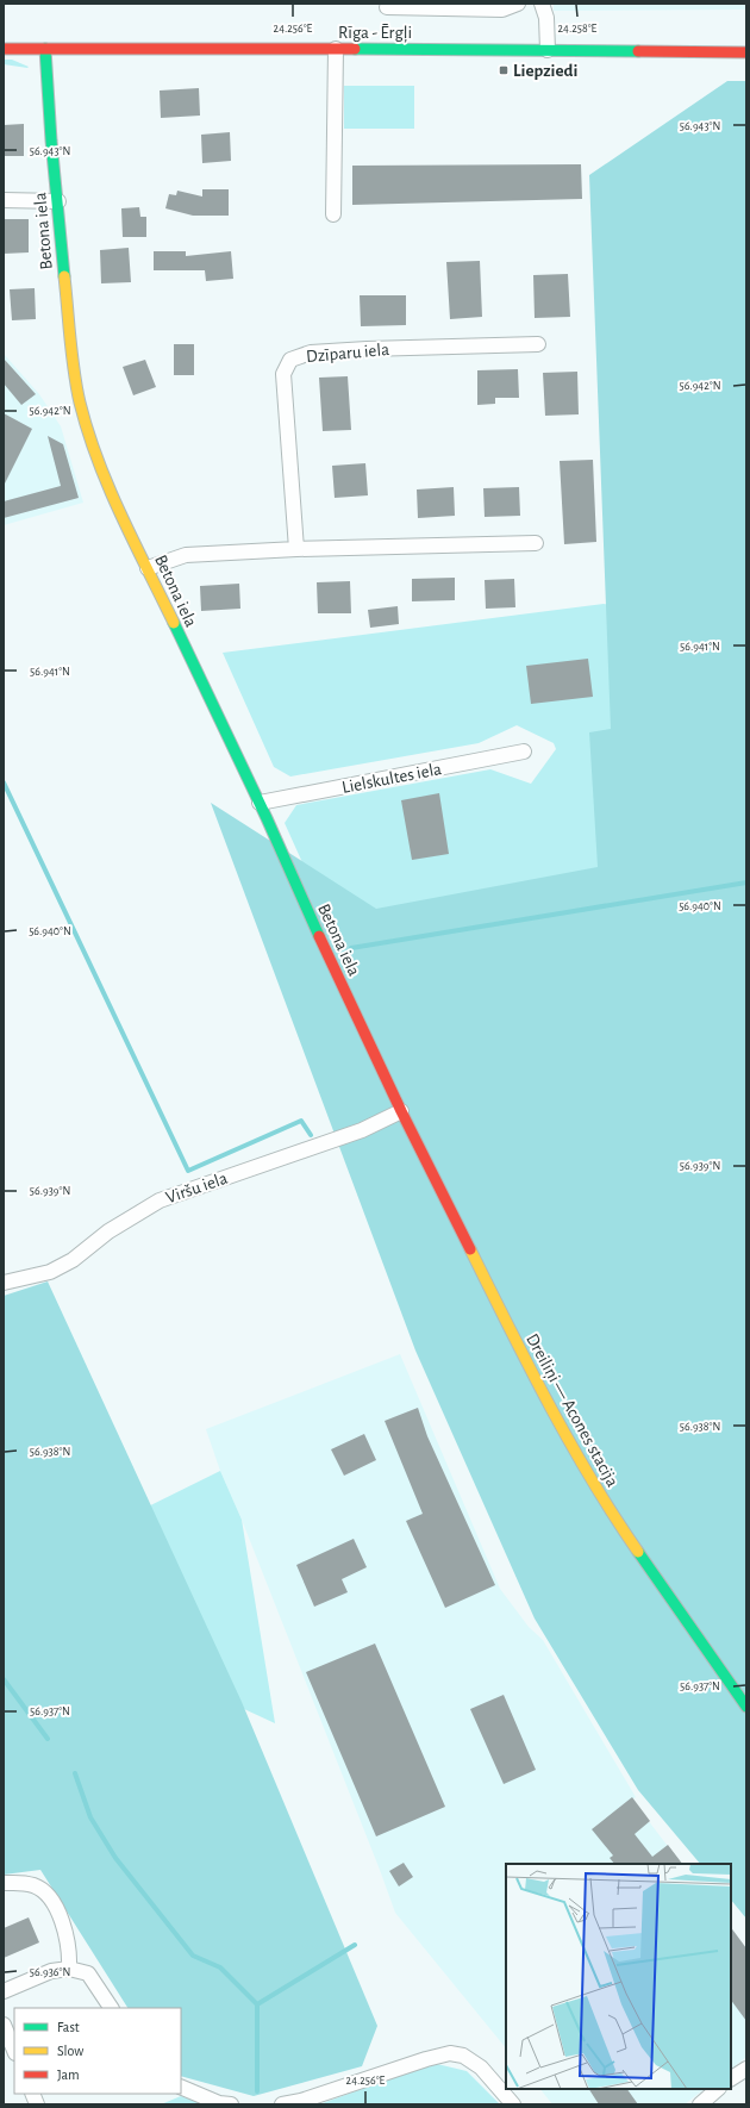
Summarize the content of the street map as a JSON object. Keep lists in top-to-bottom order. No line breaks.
{"streets":{"main road":["Rīga - Ērgļi","Betona iela","Dreiliņi — Acones stacija"],"street":["Dzīparu iela","Lielskultes iela","Viršu iela"]},"crossings":[["Rīga - Ērgļi","Betona iela"],["Betona iela","Lielskultes iela"],["Betona iela","Viršu iela"],["Betona iela","Dreiliņi — Acones stacija"],["Viršu iela","Dreiliņi — Acones stacija"]],"places":{"transit":["Liepziedi"]},"legend":["Fast","Slow","Jam"],"coordinates":["24.256°E","24.258°E","56.943°N","56.942°N","56.941°N","56.940°N","56.939°N","56.938°N","56.937°N","56.936°N"]}
